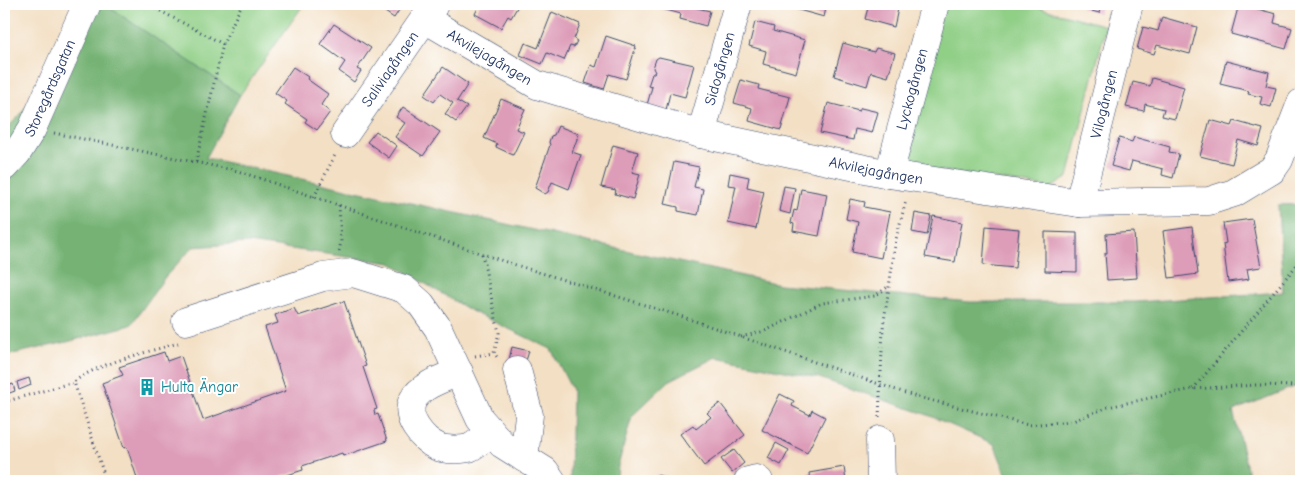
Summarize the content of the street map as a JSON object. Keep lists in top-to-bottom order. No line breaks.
{"streets":{"street":["Akvilejagången","Saliviagången","Sidogången","Storegårdsgatan","Lyckogången","Vilogången"]},"crossings":[["Akvilejagången","Saliviagången"],["Akvilejagången","Sidogången"],["Akvilejagången","Lyckogången"],["Akvilejagången","Vilogången"]],"places":{"building":["Hulta Ängar"]}}
